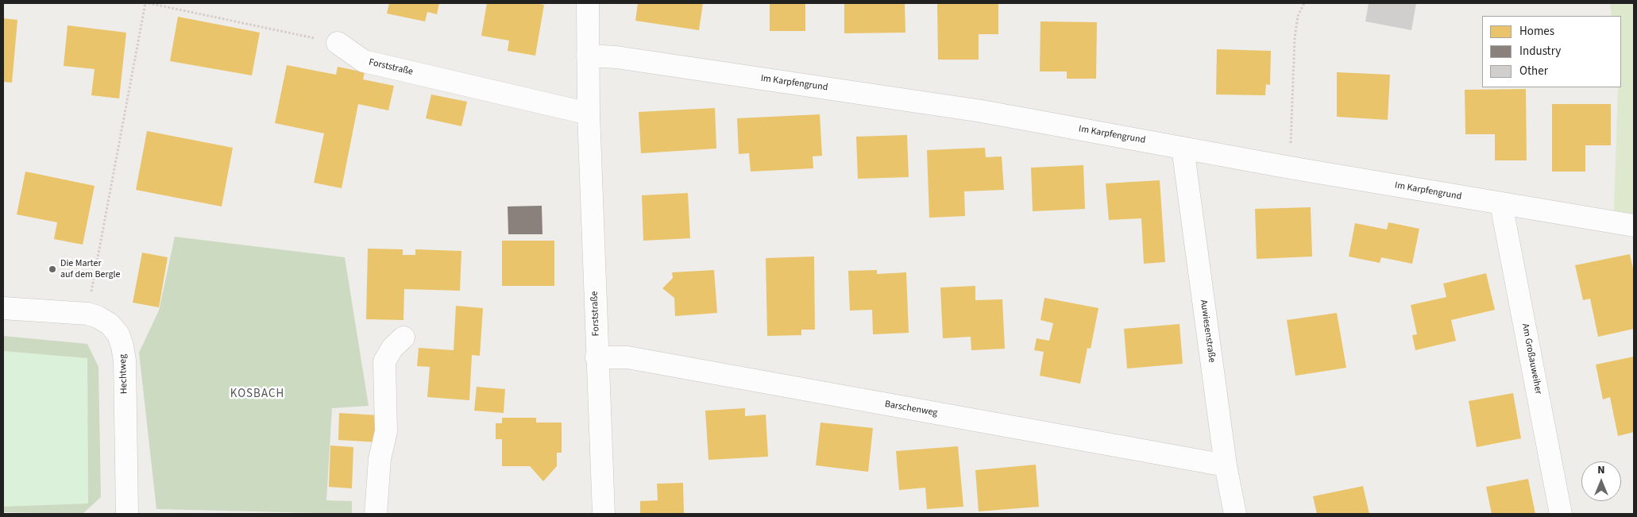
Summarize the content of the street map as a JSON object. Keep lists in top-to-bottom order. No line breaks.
{"streets":{"street":["Forststraße","Im Karpfengrund","Auwiesenstraße","Am Großauweiher","Hechtweg","Barschenweg"]},"crossings":[["Forststraße","Im Karpfengrund"],["Forststraße","Barschenweg"],["Im Karpfengrund","Auwiesenstraße"],["Im Karpfengrund","Am Großauweiher"],["Auwiesenstraße","Barschenweg"]],"districts":["KOSBACH"],"places":["Die Marter auf dem Bergle"],"legend":["Homes","Industry","Other"],"north":"top"}
